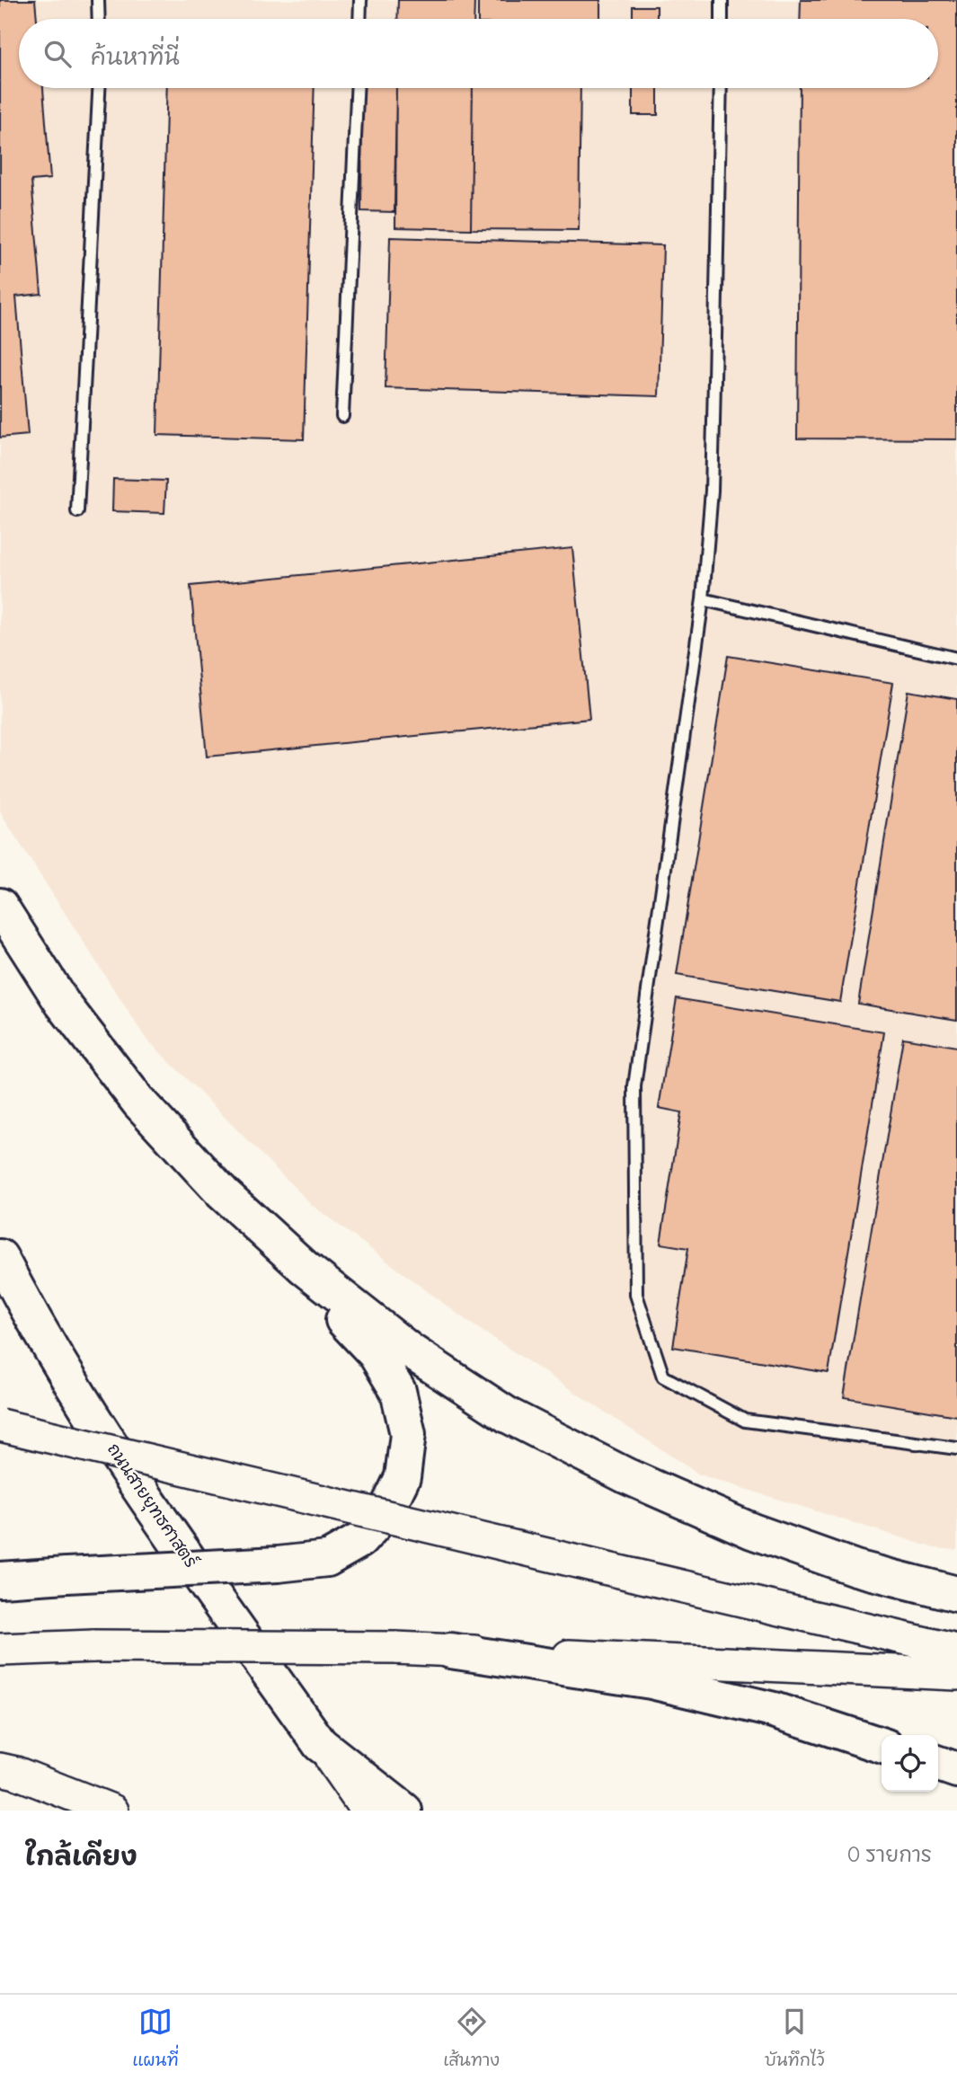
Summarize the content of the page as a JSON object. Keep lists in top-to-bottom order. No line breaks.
{"streets":{"main road":["ถนนสายยุทธศาสตร์"]},"page":{"search":"ค้นหาที่นี่","heading":["ใกล้เคียง","0 รายการ"],"nav":["แผนที่","เส้นทาง","บันทึกไว้"]}}
